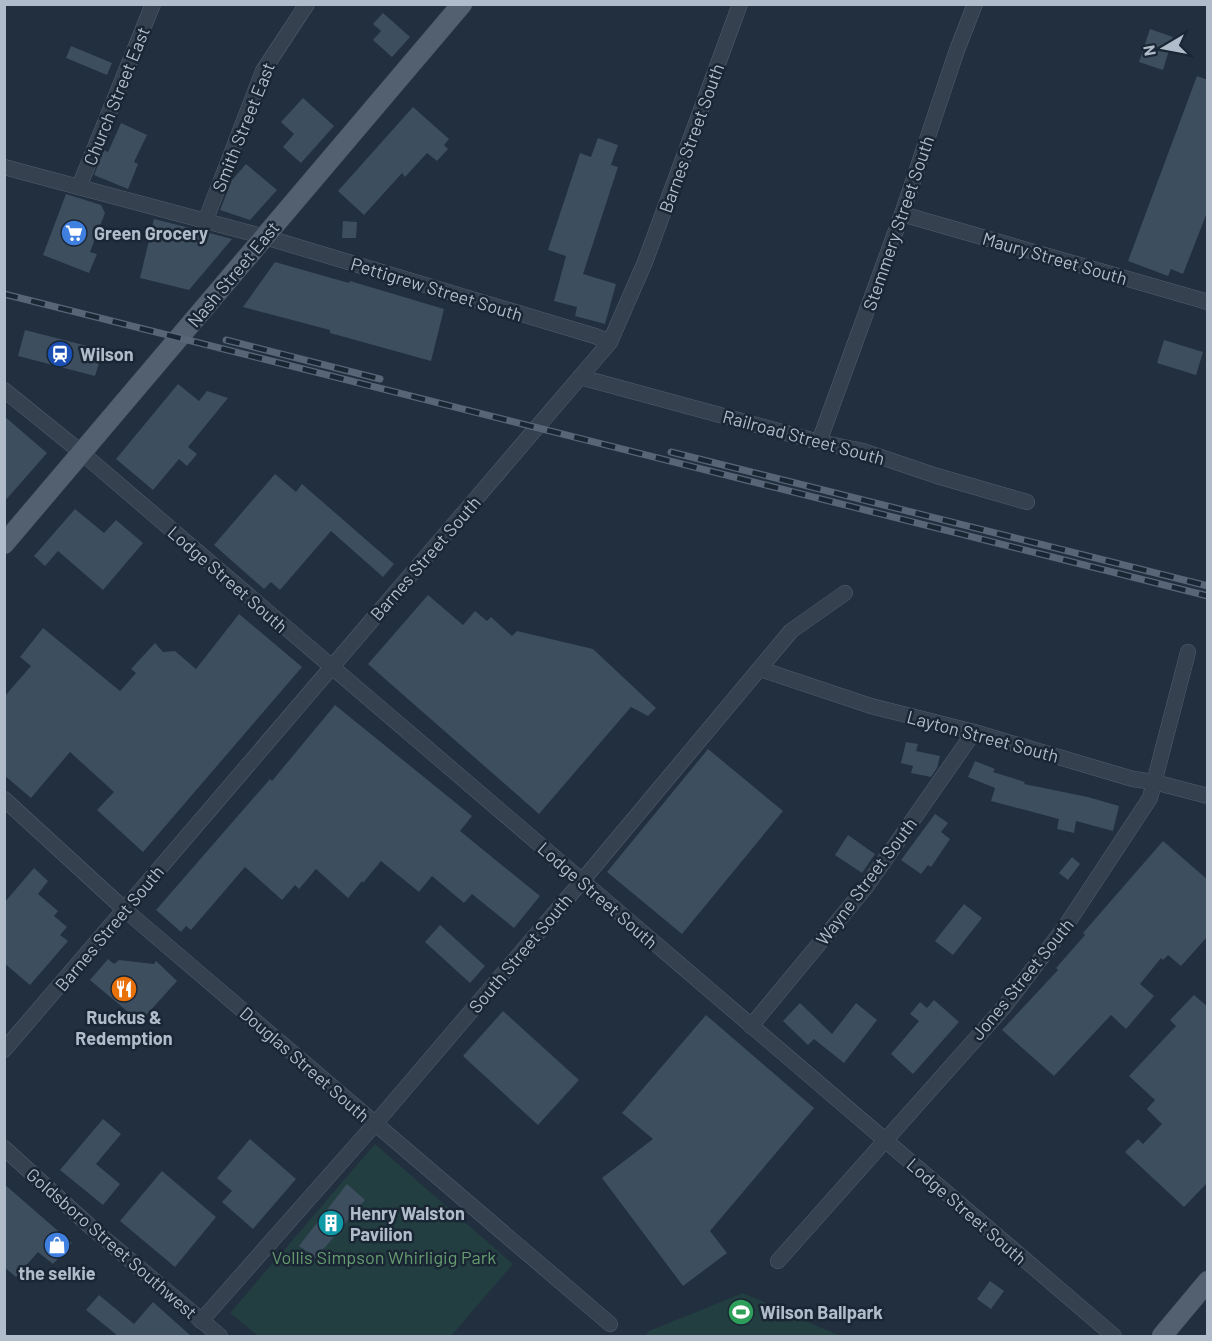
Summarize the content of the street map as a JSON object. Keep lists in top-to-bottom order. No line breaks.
{"streets":{"main road":["Nash Street East"],"street":["Church Street East","Smith Street East","Barnes Street South","Stemmery Street South","Maury Street South","Pettigrew Street South","Railroad Street South","Lodge Street South","Layton Street South","Wayne Street South","South Street South","Jones Street South","Douglas Street South","Goldsboro Street Southwest"]},"crossings":[["Church Street East","Pettigrew Street South"],["Smith Street East","Pettigrew Street South"],["Barnes Street South","Pettigrew Street South"],["Barnes Street South","Railroad Street South"],["Barnes Street South","Lodge Street South"],["Barnes Street South","Douglas Street South"],["Stemmery Street South","Maury Street South"],["Stemmery Street South","Railroad Street South"],["Nash Street East","Pettigrew Street South"],["Nash Street East","Lodge Street South"],["Lodge Street South","Wayne Street South"],["Lodge Street South","South Street South"],["Lodge Street South","Jones Street South"],["Layton Street South","Wayne Street South"],["Layton Street South","South Street South"],["Layton Street South","Jones Street South"],["South Street South","Douglas Street South"],["South Street South","Goldsboro Street Southwest"]],"parks":["Vollis Simpson Whirligig Park"],"places":{"supermarket":["Green Grocery"],"station":["Wilson"],"restaurant":["Ruckus & Redemption"],"building":["Henry Walston Pavilion"],"shop":["the selkie"],"sports":["Wilson Ballpark"]},"north":"left"}
